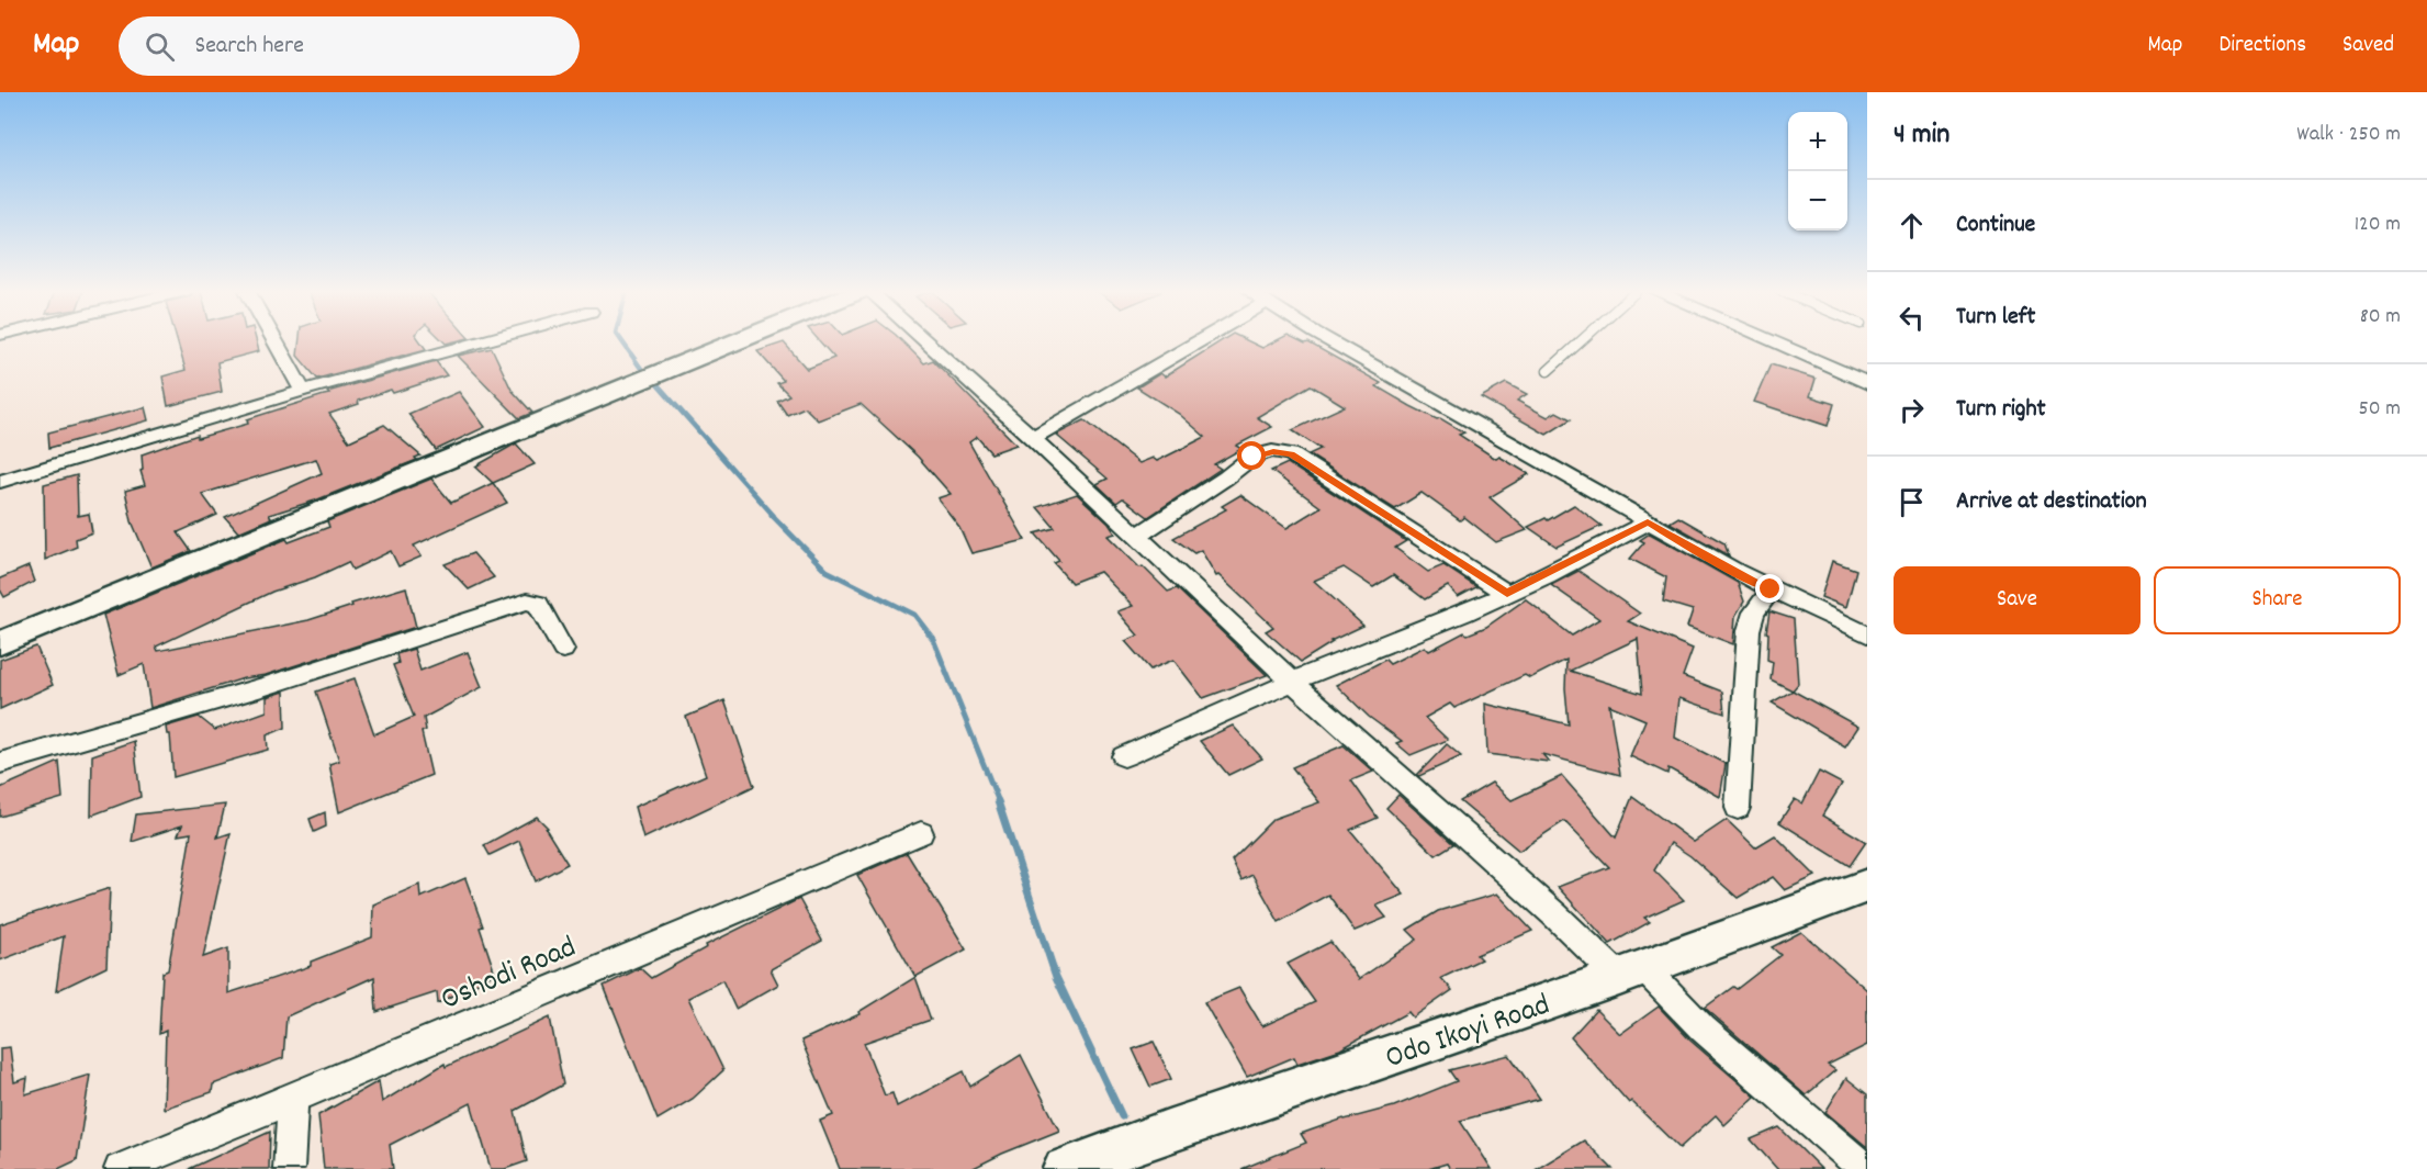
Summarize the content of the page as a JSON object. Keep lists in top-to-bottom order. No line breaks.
{"streets":{"street":["Oshodi Road","Odo Ikoyi Road"]},"page":{"header":"Map","search":"Search here","nav":["Map","Directions","Saved"],"heading":["4 min","Walk · 250 m"],"map_buttons":["+","−"],"list":[["Continue","120 m"],["Turn left","80 m"],["Turn right","50 m"],"Arrive at destination"],"buttons":["Save","Share"]}}
